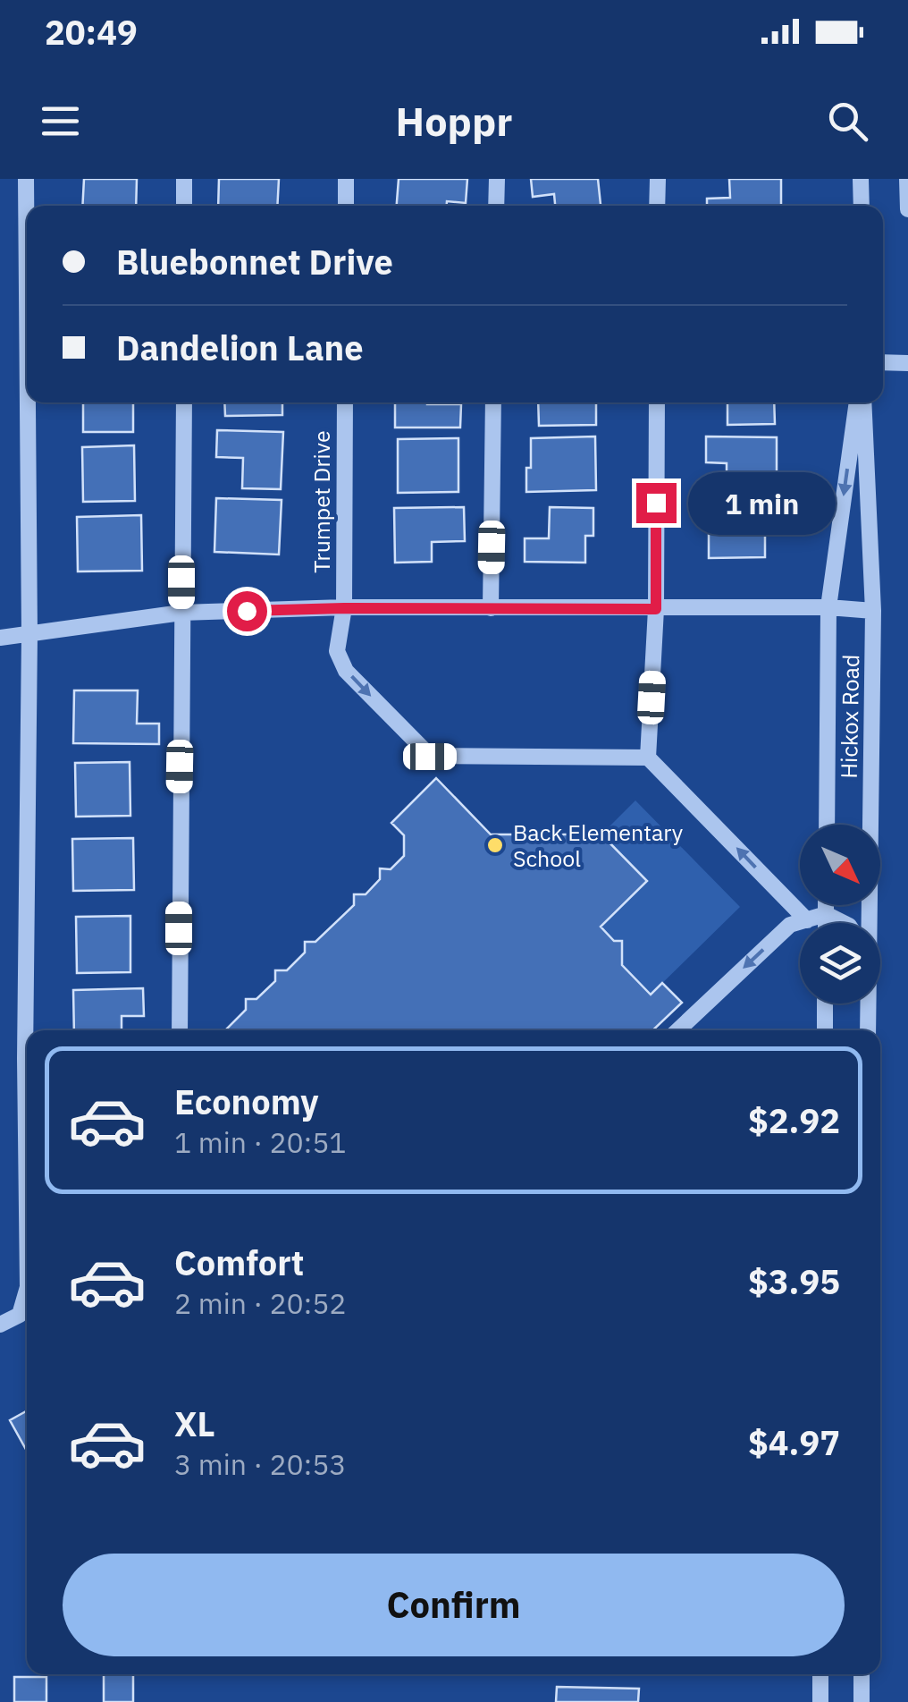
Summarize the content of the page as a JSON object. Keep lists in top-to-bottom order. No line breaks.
{"streets":{"street":["Trumpet Drive","Hickox Road"]},"one_way":["Trumpet Drive"],"places":["Back Elementary School"],"north":"bottom right","page":{"status":"20:49","header":"Hoppr","banner":["Bluebonnet Drive","Dandelion Lane"],"bubble":"1 min","list":[{"name":"Economy","note":"1 min · 20:51","value":"$2.92"},{"name":"Comfort","note":"2 min · 20:52","value":"$3.95"},{"name":"XL","note":"3 min · 20:53","value":"$4.97"}],"buttons":"Confirm"}}
